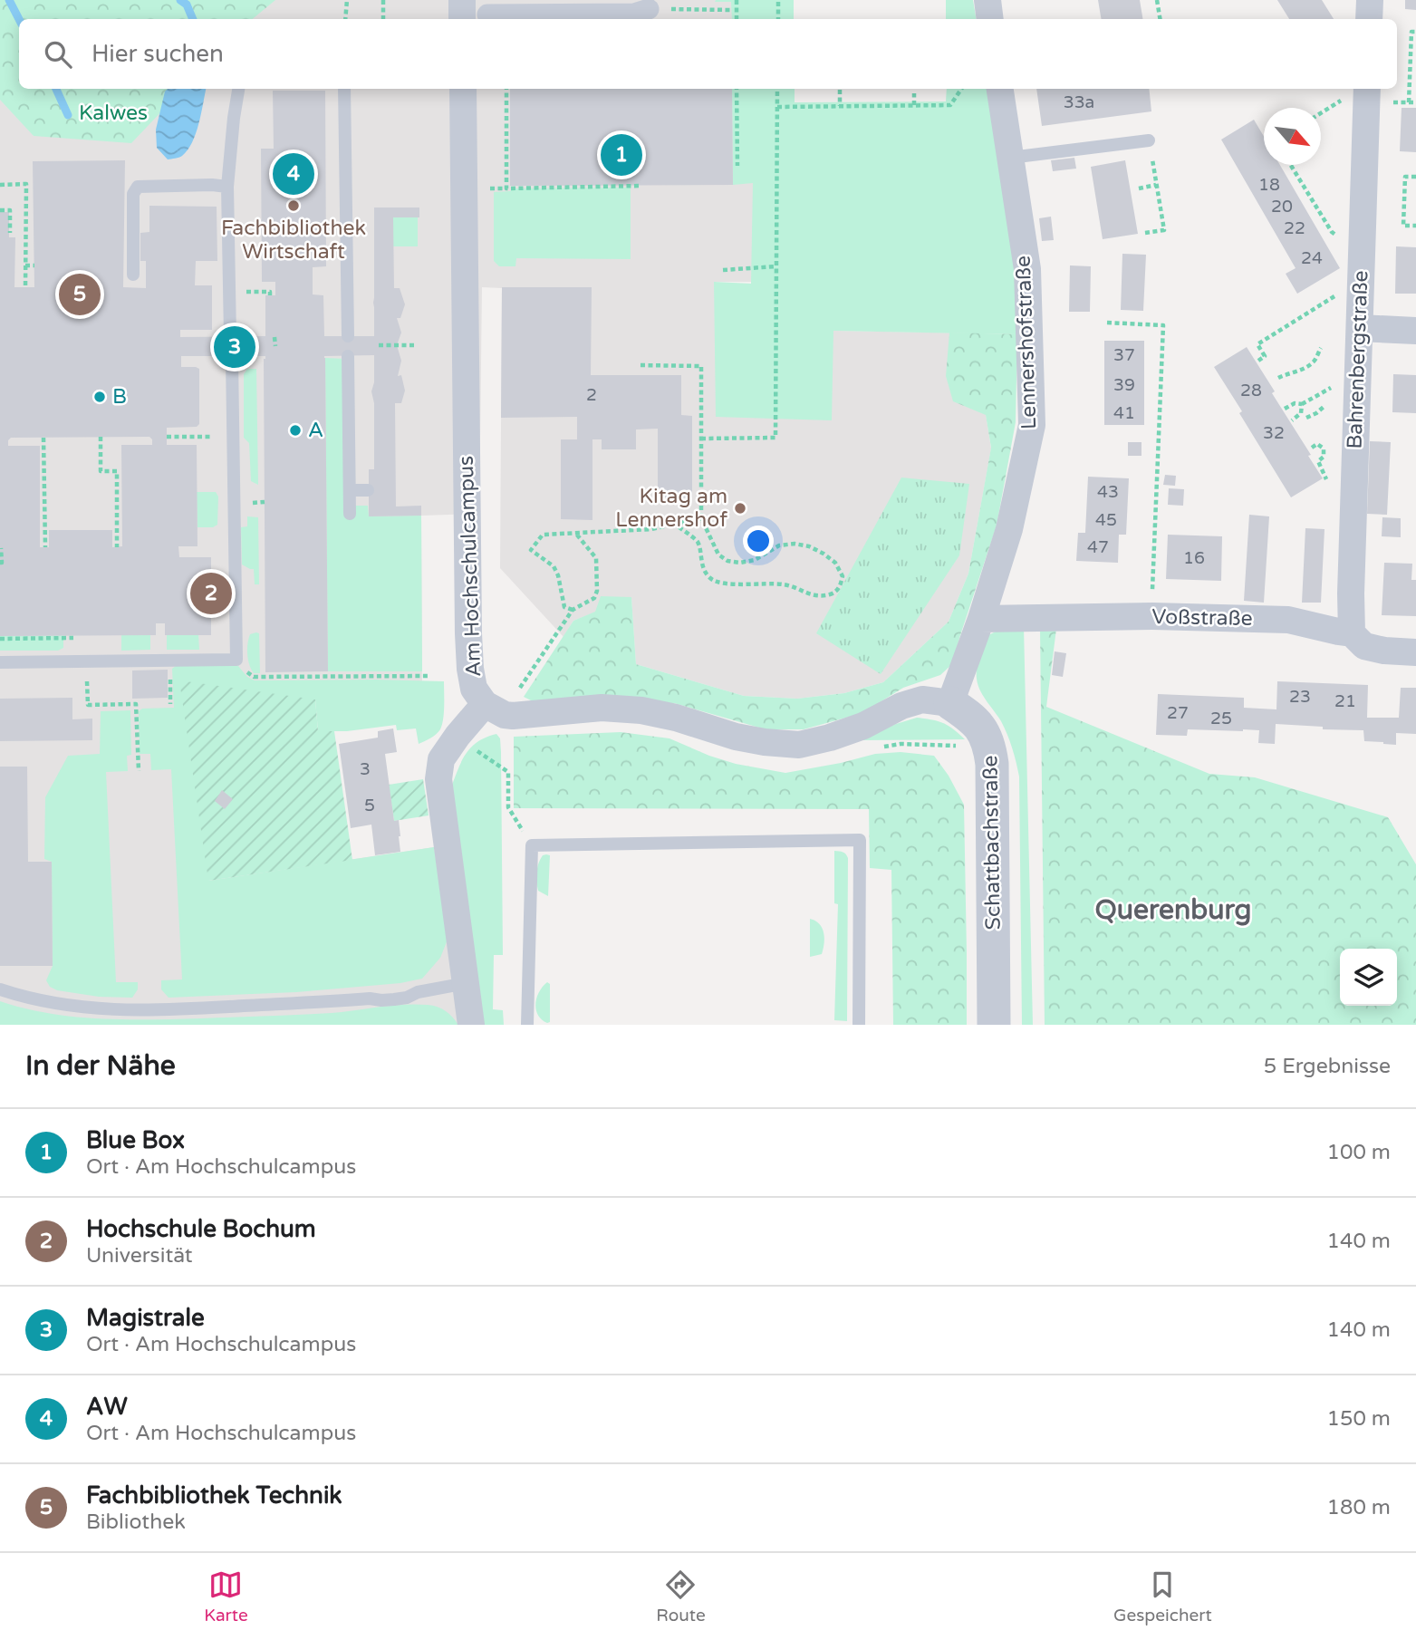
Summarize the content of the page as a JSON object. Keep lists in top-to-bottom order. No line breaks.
{"streets":{"street":["Lennershofstraße","Bahrenbergstraße","Am Hochschulcampus","Voßstraße","Schattbachstraße"]},"crossings":[["Lennershofstraße","Voßstraße"],["Lennershofstraße","Schattbachstraße"],["Bahrenbergstraße","Voßstraße"]],"districts":["Querenburg"],"parks":["Kalwes"],"places":["Fachbibliothek Wirtschaft","B","A","Kitag am Lennershof"],"house_numbers":["33a","18","20","22","24","37","39","28","2","41","32","43","45","47","16","23","21","27","25","3","5"],"north":"bottom right","page":{"search":"Hier suchen","pins":["1","4","5","3","2"],"heading":["In der Nähe","5 Ergebnisse"],"list":[{"mark":"1","name":"Blue Box","note":"Ort · Am Hochschulcampus","value":"100 m"},{"mark":"2","name":"Hochschule Bochum","note":"Universität","value":"140 m"},{"mark":"3","name":"Magistrale","note":"Ort · Am Hochschulcampus","value":"140 m"},{"mark":"4","name":"AW","note":"Ort · Am Hochschulcampus","value":"150 m"},{"mark":"5","name":"Fachbibliothek Technik","note":"Bibliothek","value":"180 m"}],"nav":["Karte","Route","Gespeichert"]}}
